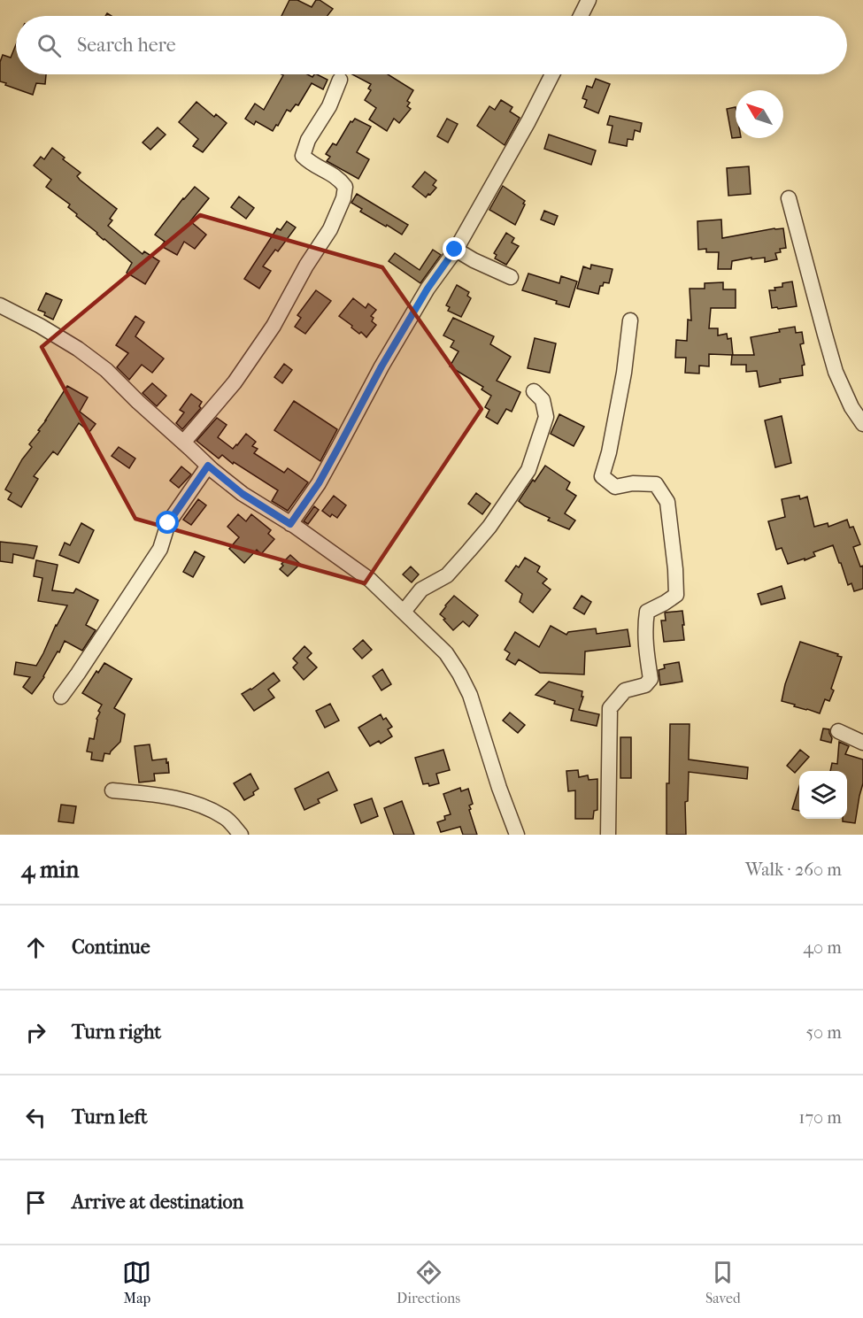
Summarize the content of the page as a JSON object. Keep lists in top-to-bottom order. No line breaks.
{"north":"top left","page":{"search":"Search here","heading":["4 min","Walk · 260 m"],"list":[["Continue","40 m"],["Turn right","50 m"],["Turn left","170 m"],"Arrive at destination"],"nav":["Map","Directions","Saved"]}}
